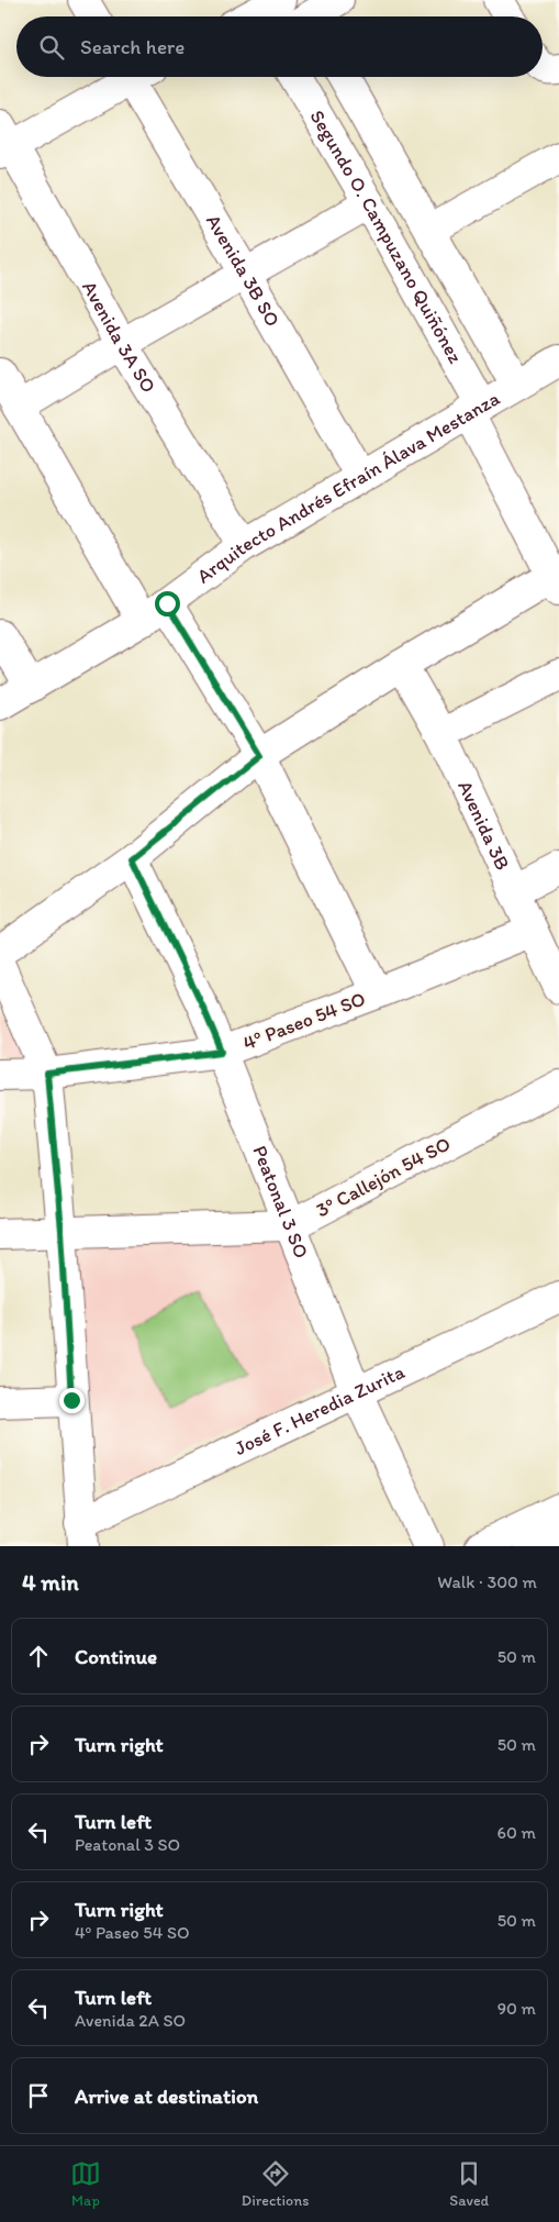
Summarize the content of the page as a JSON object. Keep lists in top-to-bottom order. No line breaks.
{"streets":{"street":["Segundo O. Campuzano Quiñónez","Avenida 3B SO","Avenida 3A SO","Arquitecto Andrés Efraín Álava Mestanza","Avenida 3B","4º Paseo 54 SO","3º Callejón 54 SO","Peatonal 3 SO","José F. Heredia Zurita"]},"crossings":[["Segundo O. Campuzano Quiñónez","Arquitecto Andrés Efraín Álava Mestanza"],["Avenida 3B SO","Arquitecto Andrés Efraín Álava Mestanza"],["Avenida 3A SO","Arquitecto Andrés Efraín Álava Mestanza"],["Avenida 3B","4º Paseo 54 SO"],["4º Paseo 54 SO","Peatonal 3 SO"],["3º Callejón 54 SO","Peatonal 3 SO"],["Peatonal 3 SO","José F. Heredia Zurita"]],"page":{"search":"Search here","heading":["4 min","Walk · 300 m"],"list":[["Continue","50 m"],["Turn right","50 m"],["Turn left","Peatonal 3 SO","60 m"],["Turn right","4º Paseo 54 SO","50 m"],["Turn left","Avenida 2A SO","90 m"],"Arrive at destination"],"nav":["Map","Directions","Saved"]}}
